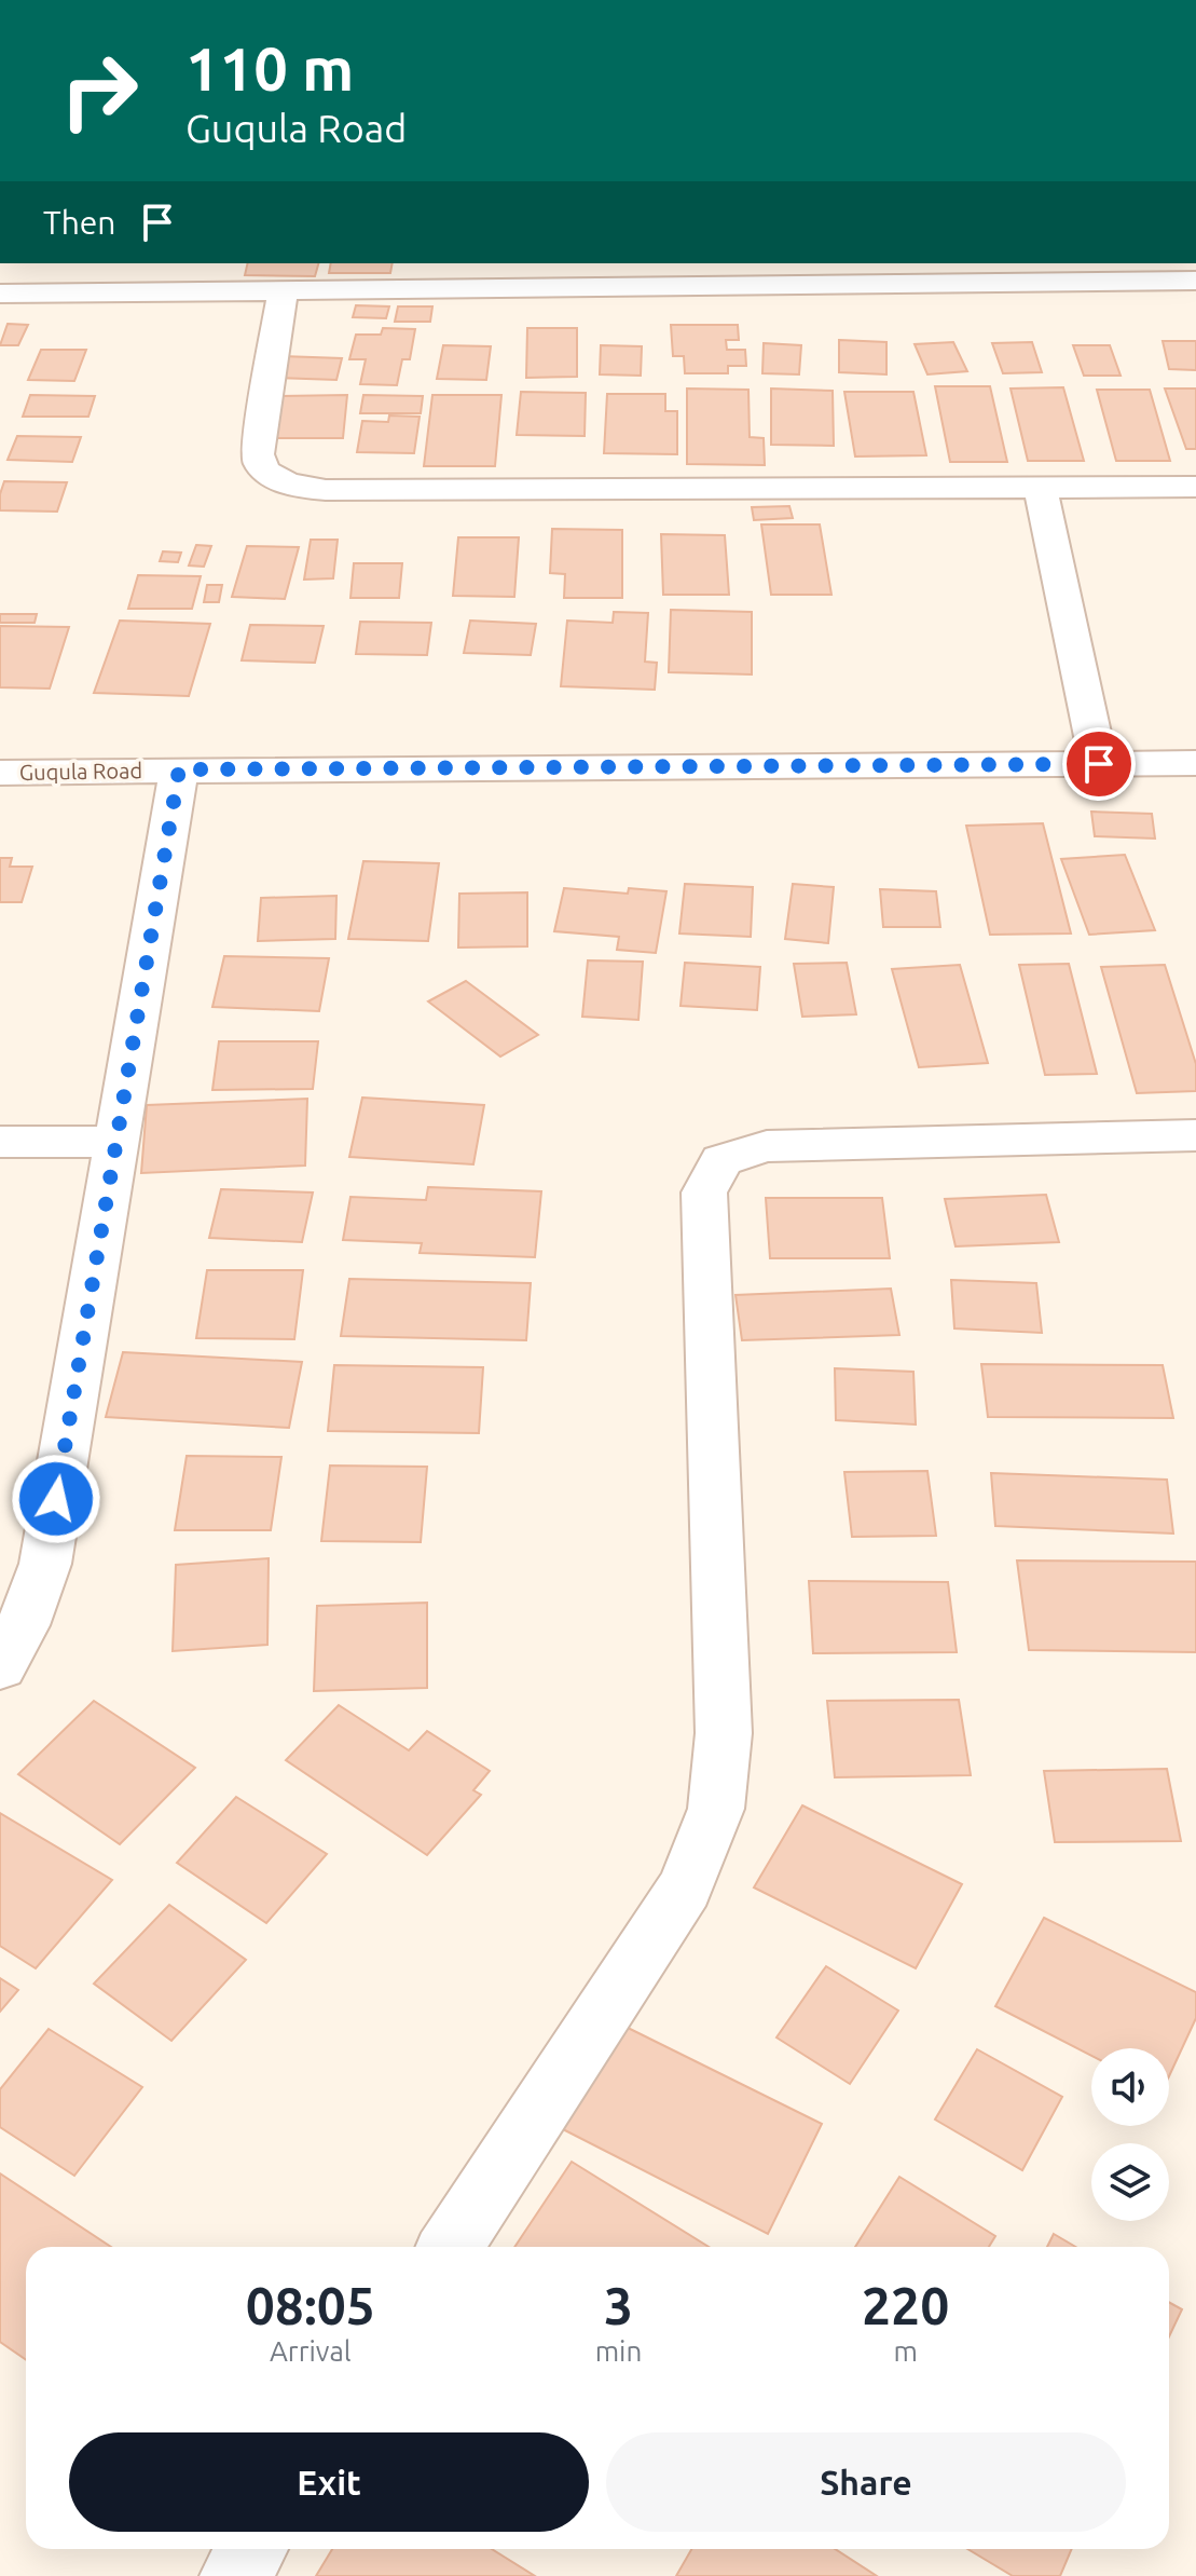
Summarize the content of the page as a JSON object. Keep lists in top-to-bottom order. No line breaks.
{"streets":{"street":["Guqula Road"]},"page":{"turn":["110 m","Guqula Road"],"then":"Then","eta":["08:05","Arrival","3","min","220","m"],"buttons":["Exit","Share"]}}
